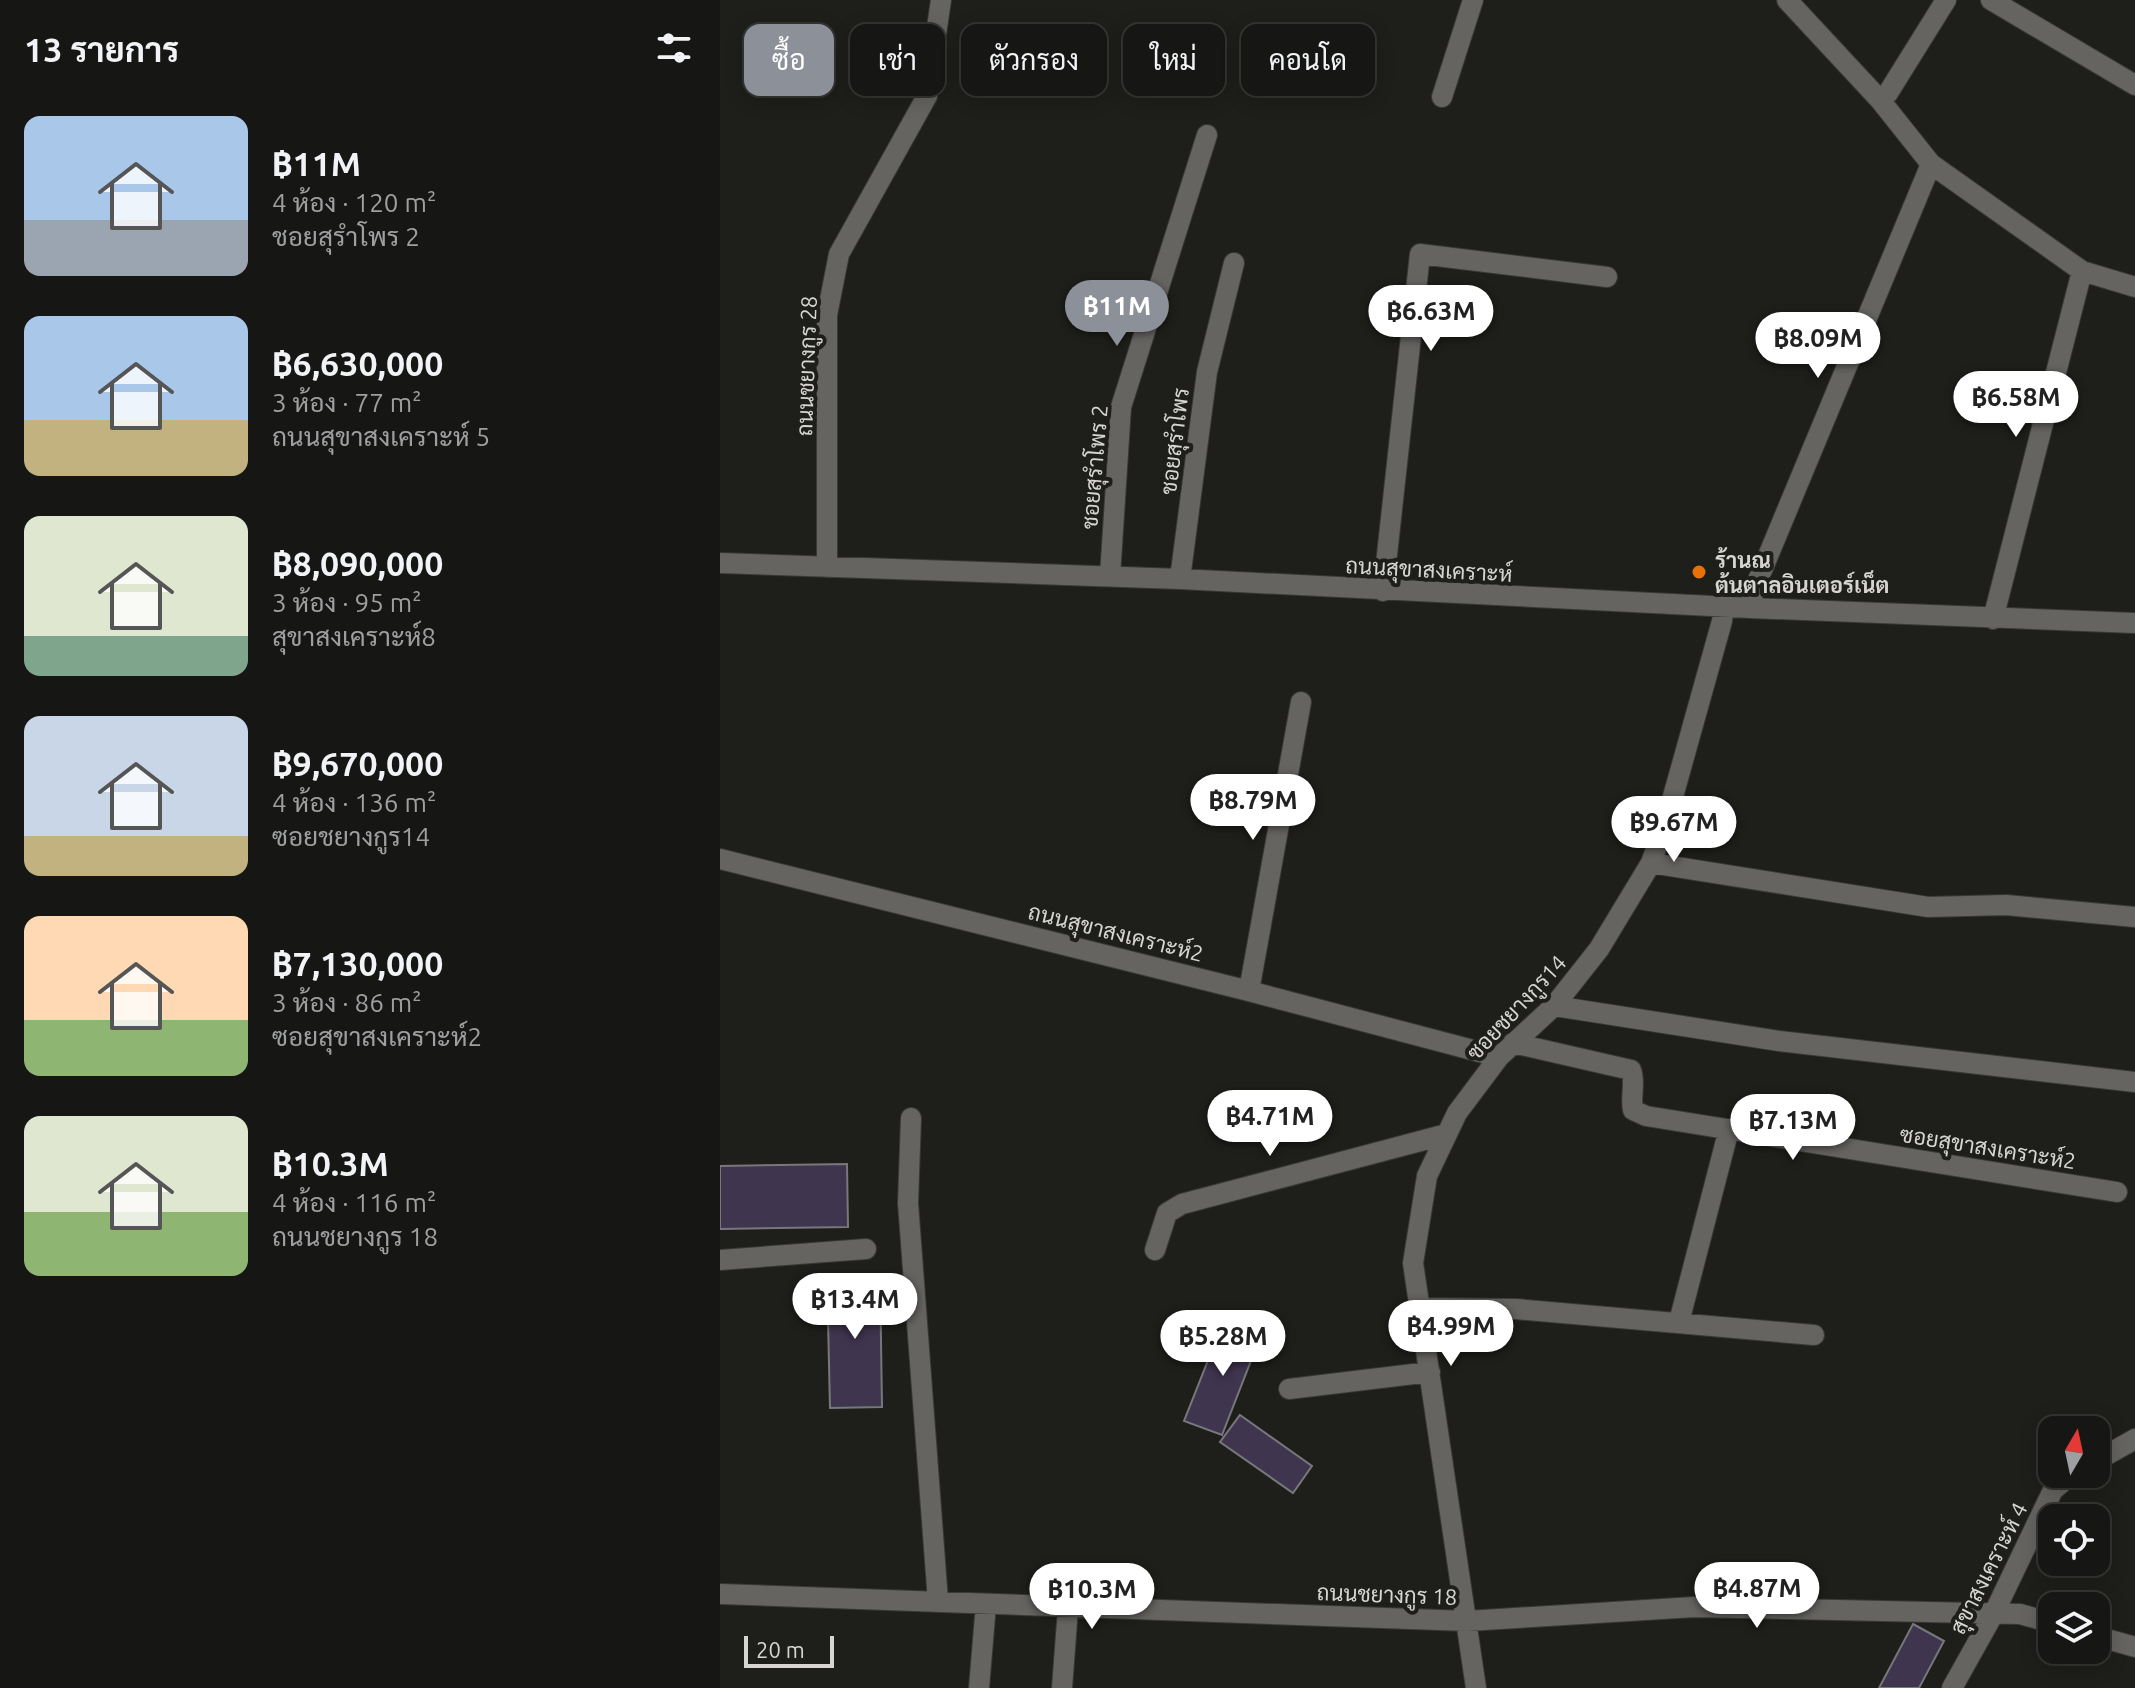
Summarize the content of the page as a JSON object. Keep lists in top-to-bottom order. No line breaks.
{"streets":{"street":["ถนนชยางกูร 28","ชอยสุรำโพร","ชอยสุรำโพร 2","ถนนสุขาสงเคราะห์","ถนนสุขาสงเคราะห์2","ซอยชยางกูร14","ซอยสุขาสงเคราะห์2","สุขาสงเคราะห์ 4","ถนนชยางกูร 18"]},"crossings":[["ถนนชยางกูร 28","ถนนสุขาสงเคราะห์"],["ชอยสุรำโพร","ถนนสุขาสงเคราะห์"],["ชอยสุรำโพร 2","ถนนสุขาสงเคราะห์"],["ถนนสุขาสงเคราะห์","ซอยชยางกูร14"],["ถนนสุขาสงเคราะห์2","ซอยชยางกูร14"],["ถนนสุขาสงเคราะห์2","ซอยสุขาสงเคราะห์2"],["ซอยชยางกูร14","ซอยสุขาสงเคราะห์2"],["ซอยชยางกูร14","ถนนชยางกูร 18"],["สุขาสงเคราะห์ 4","ถนนชยางกูร 18"]],"places":["ร้านณ ต้นตาลอินเตอร์เน็ต"],"scale_bar":"20 m","north":"top","page":{"heading":"13 รายการ","chip":["ซื้อ","เช่า","ตัวกรอง","ใหม่","คอนโด"],"list":[{"name":"฿11M","note":"4 ห้อง · 120 m² · ชอยสุรำโพร 2"},{"name":"฿6,630,000","note":"3 ห้อง · 77 m² · ถนนสุขาสงเคราะห์ 5"},{"name":"฿8,090,000","note":"3 ห้อง · 95 m² · สุขาสงเคราะห์8"},{"name":"฿9,670,000","note":"4 ห้อง · 136 m² · ซอยชยางกูร14"},{"name":"฿7,130,000","note":"3 ห้อง · 86 m² · ซอยสุขาสงเคราะห์2"},{"name":"฿10.3M","note":"4 ห้อง · 116 m² · ถนนชยางกูร 18"}],"price":["฿11M","฿6.63M","฿8.09M","฿6.58M","฿8.79M","฿9.67M","฿4.71M","฿7.13M","฿13.4M","฿4.99M","฿5.28M","฿4.87M","฿10.3M"],"scale":"20 m"}}
